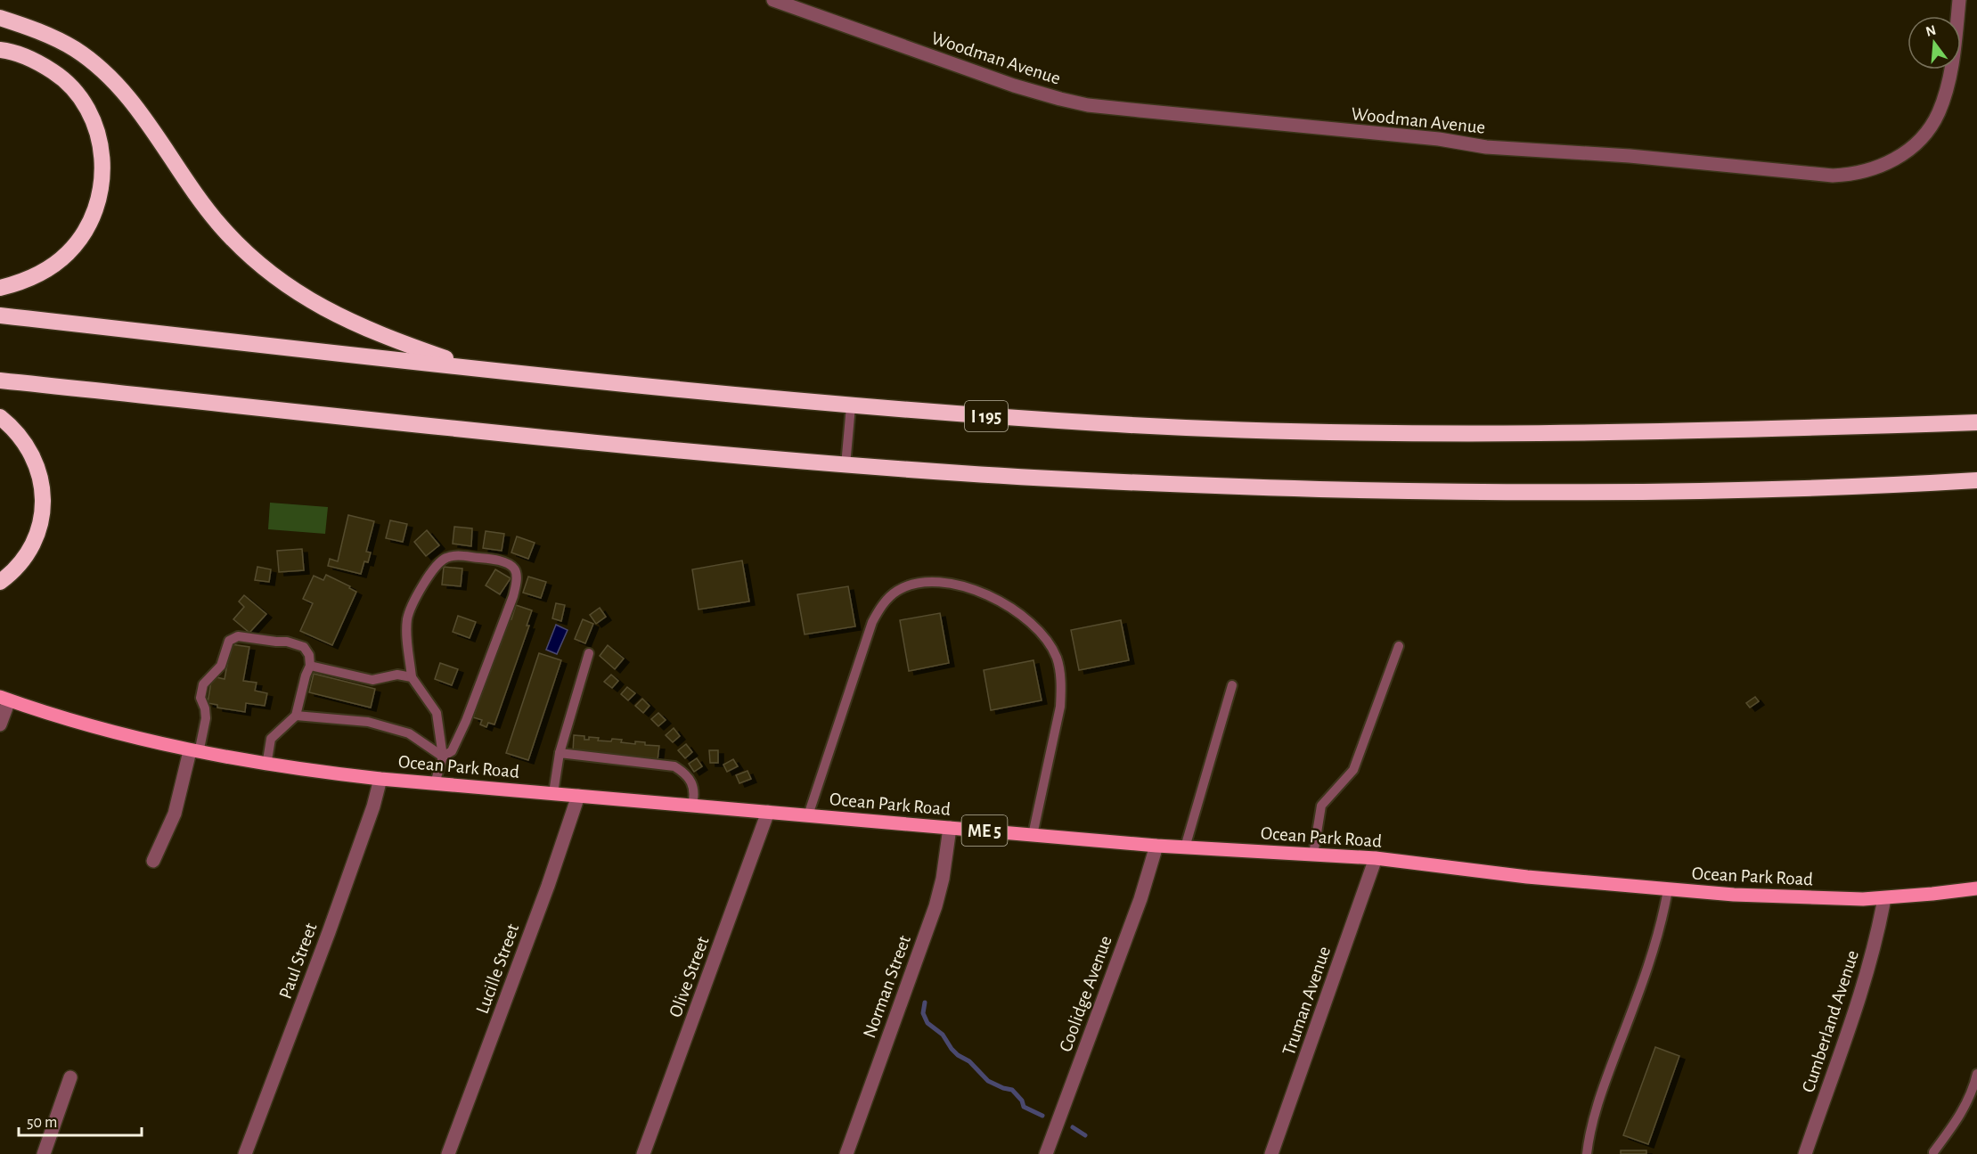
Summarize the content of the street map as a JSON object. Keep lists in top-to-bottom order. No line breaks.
{"streets":{"highway":["I 195"],"main road":["Ocean Park Road","ME 5"],"street":["Woodman Avenue","Paul Street","Lucille Street","Olive Street","Norman Street","Coolidge Avenue","Truman Avenue","Cumberland Avenue"]},"crossings":[["Ocean Park Road","Paul Street"],["Ocean Park Road","Lucille Street"],["Ocean Park Road","Olive Street"],["Ocean Park Road","Norman Street"],["Ocean Park Road","Coolidge Avenue"],["Ocean Park Road","Truman Avenue"],["Ocean Park Road","Cumberland Avenue"]],"scale_bar":"50 m","north":"top"}
